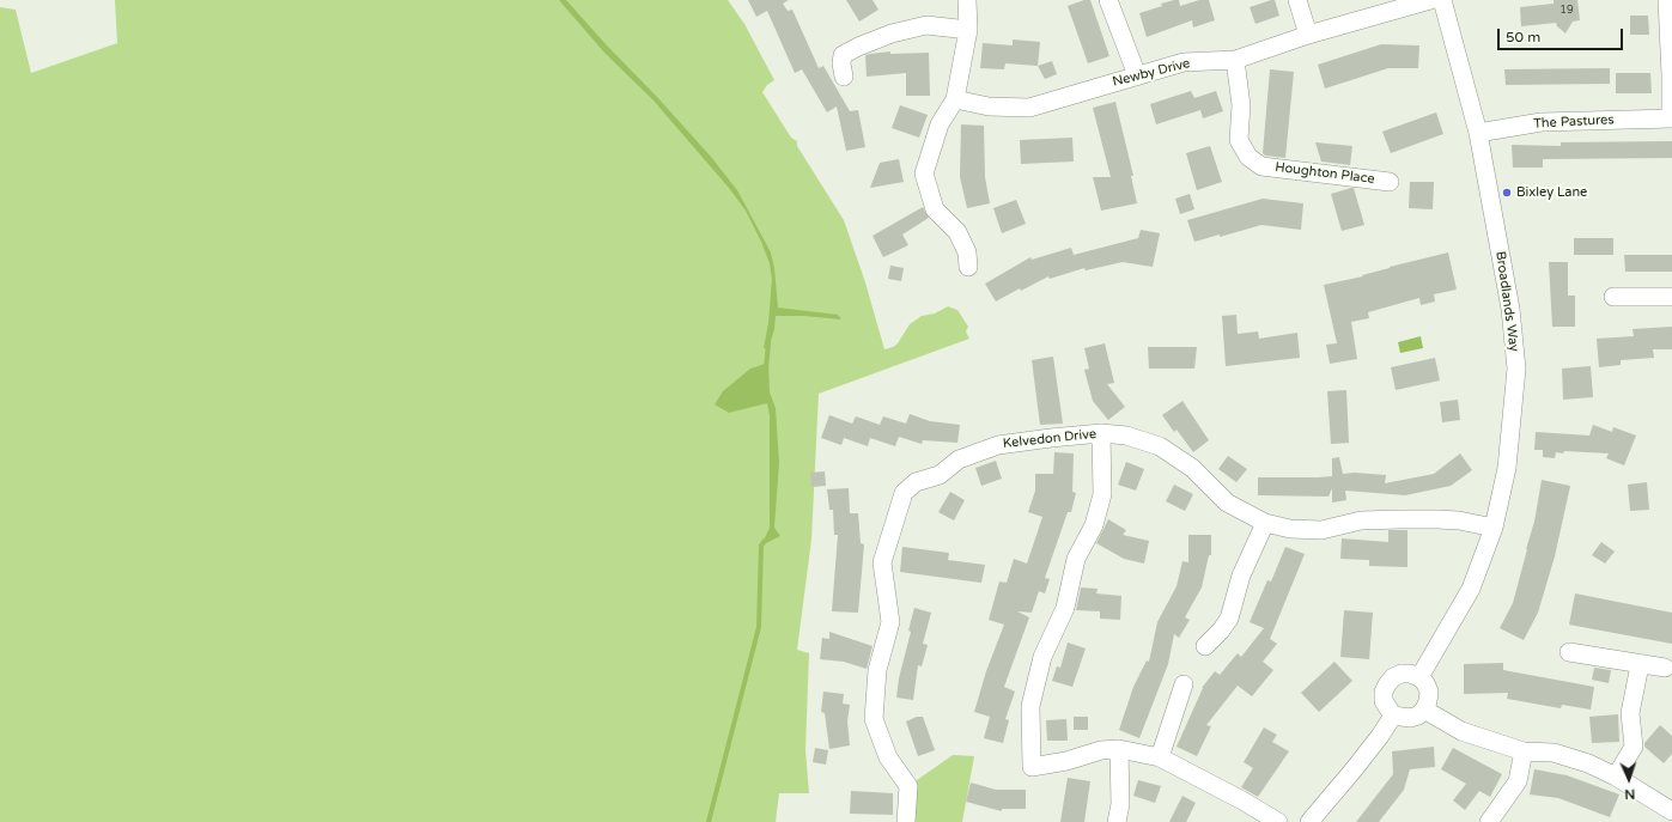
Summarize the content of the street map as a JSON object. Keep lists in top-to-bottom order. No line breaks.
{"streets":{"street":["Newby Drive","The Pastures","Houghton Place","Broadlands Way","Kelvedon Drive"]},"crossings":[["Newby Drive","Houghton Place"],["The Pastures","Broadlands Way"],["Broadlands Way","Kelvedon Drive"]],"places":["Bixley Lane"],"house_numbers":["19"],"scale_bar":"50 m","north":"bottom"}
